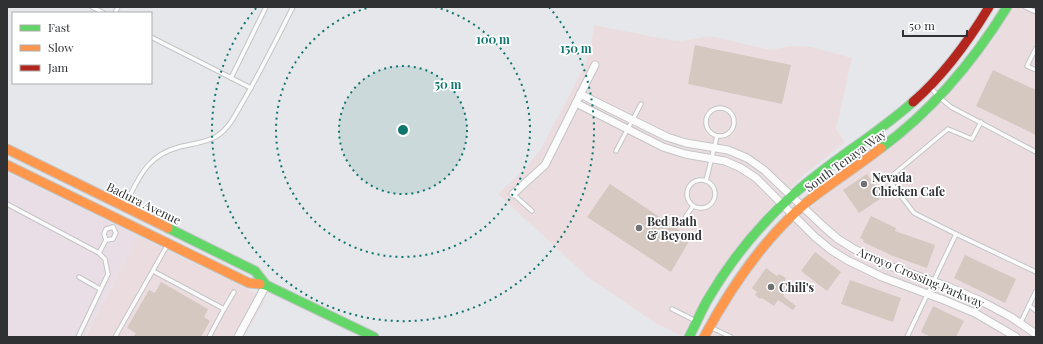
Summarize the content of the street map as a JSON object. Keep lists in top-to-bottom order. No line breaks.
{"streets":{"street":["South Tenaya Way","Badura Avenue","Arroyo Crossing Parkway"]},"crossings":[["South Tenaya Way","Arroyo Crossing Parkway"]],"places":["Nevada Chicken Cafe","Bed Bath & Beyond","Chili's"],"legend":["Fast","Slow","Jam"],"scale_bar":"50 m","rings":["100 m","150 m","50 m"]}
